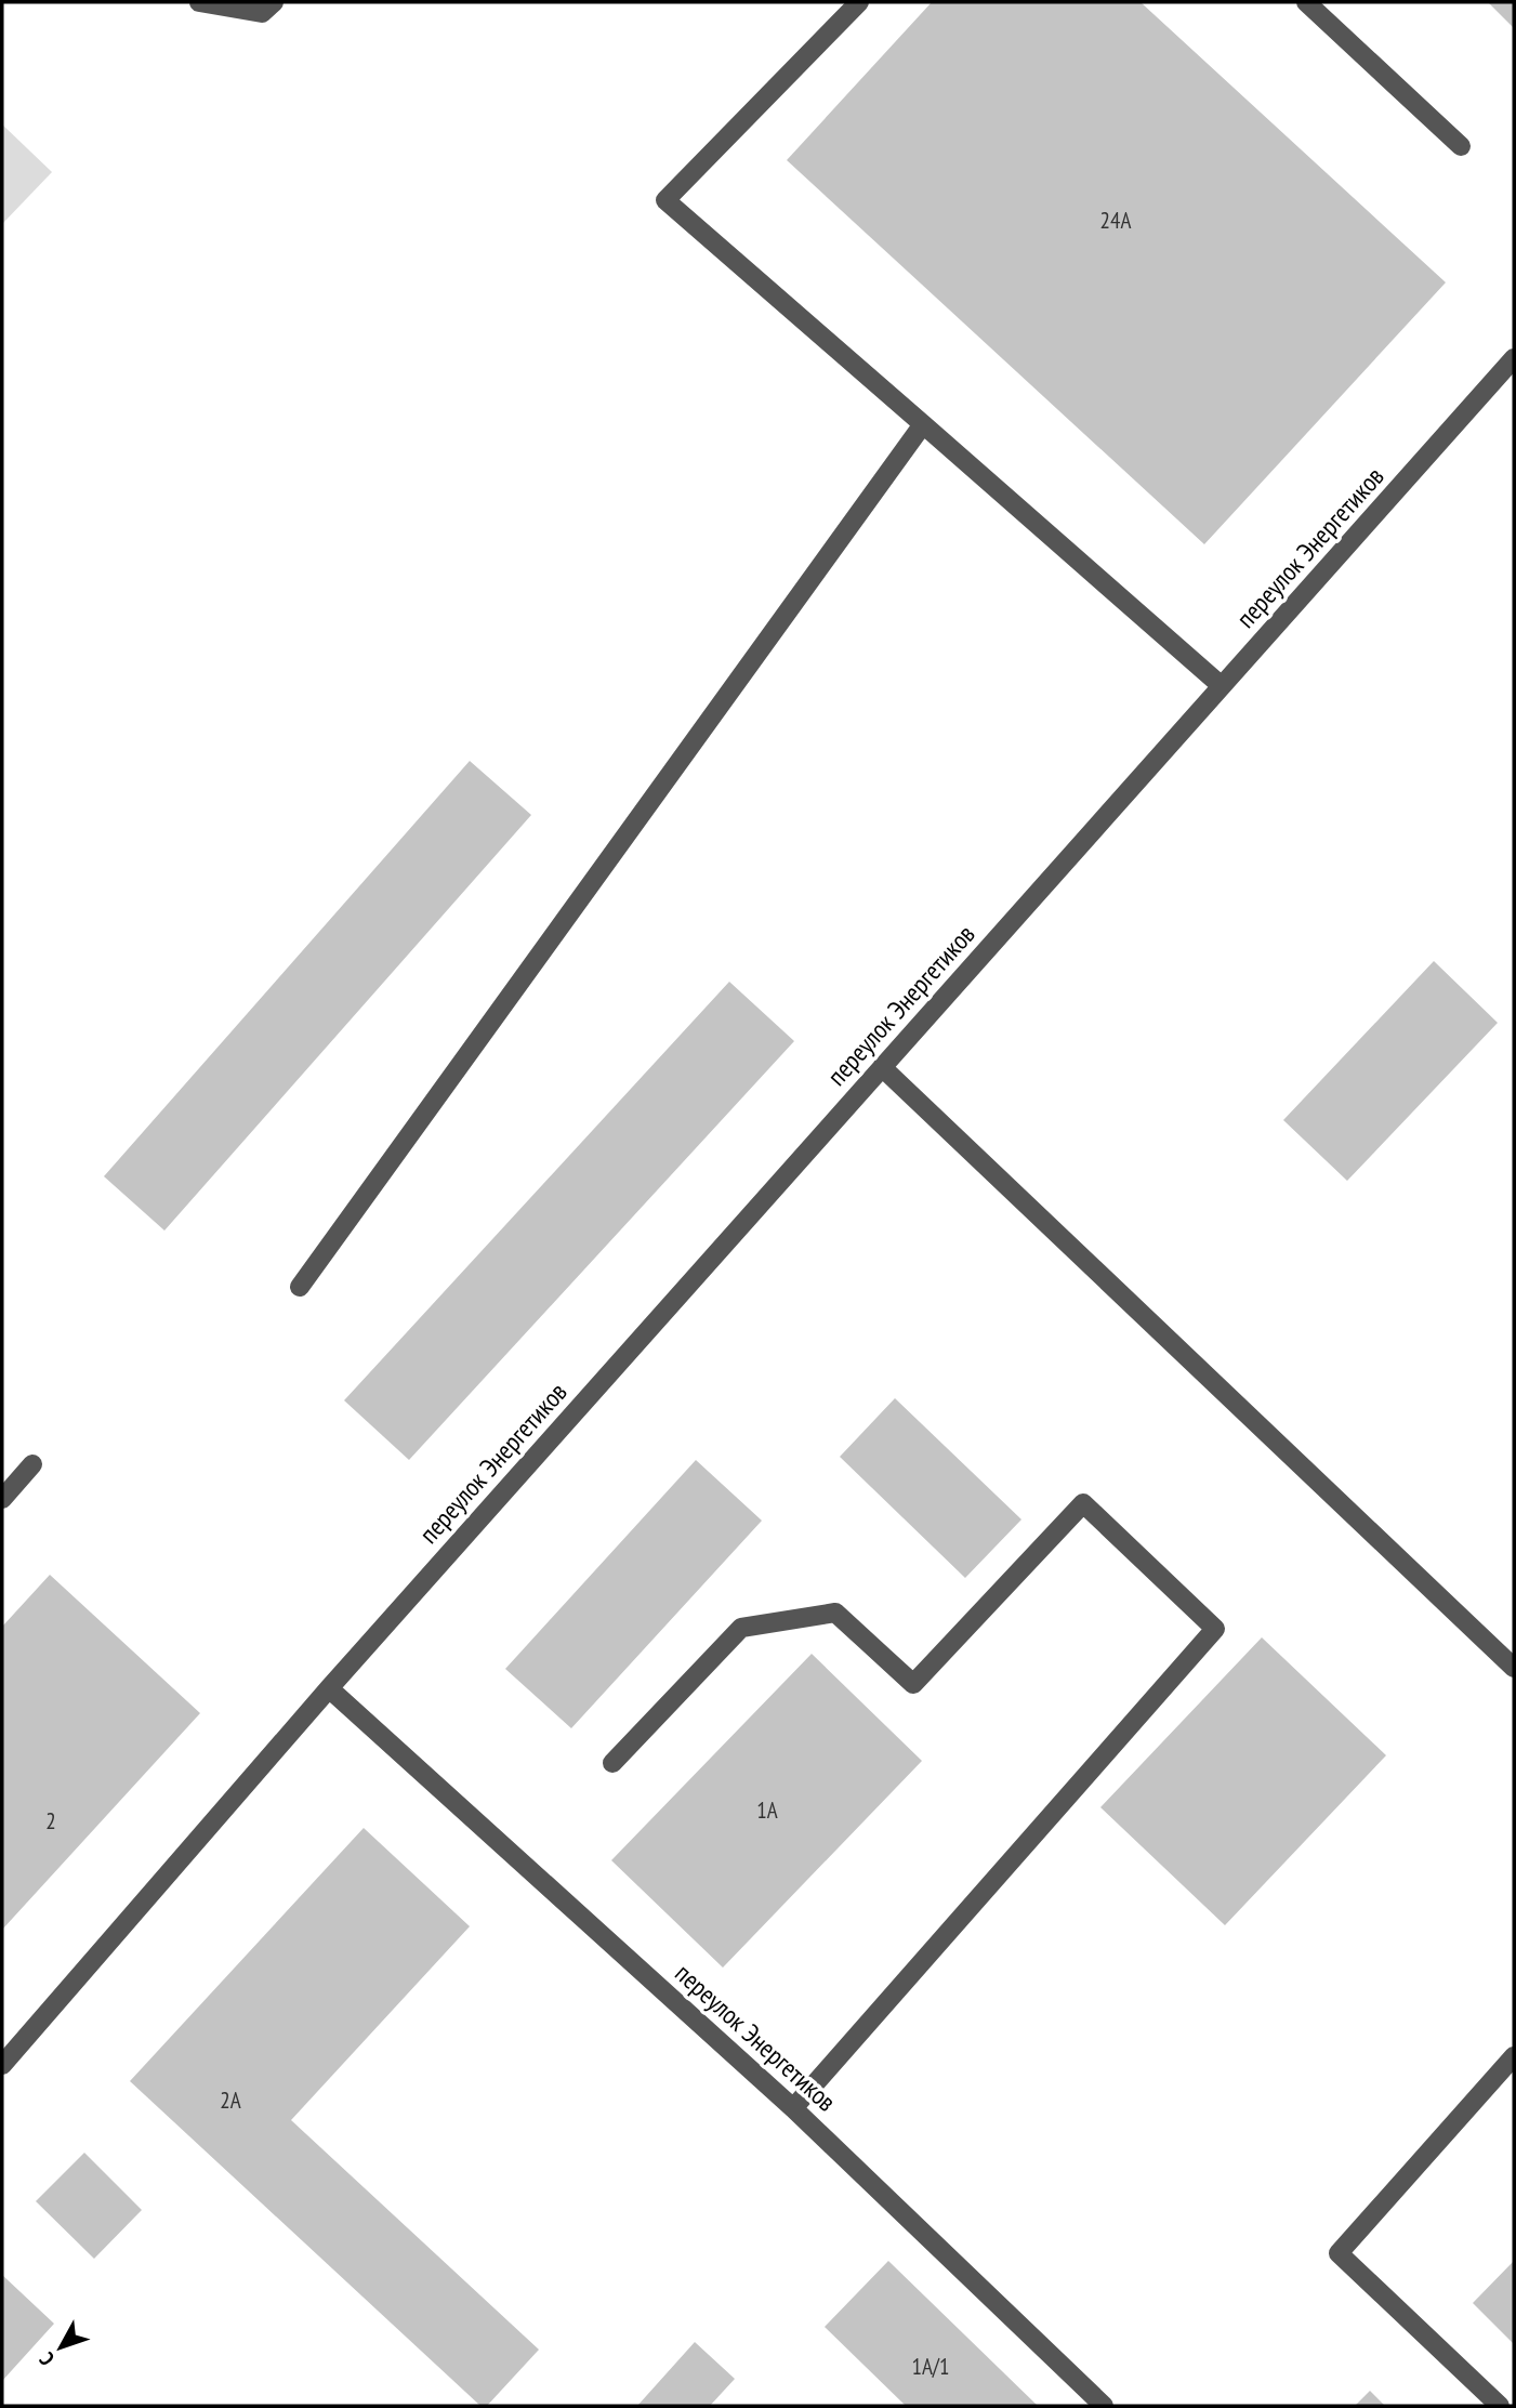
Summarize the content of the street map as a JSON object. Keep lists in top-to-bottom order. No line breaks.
{"streets":{"street":["переулок Энергетиков"]},"house_numbers":["24А","1А","2","2А","1А/1"],"north":"bottom left"}
